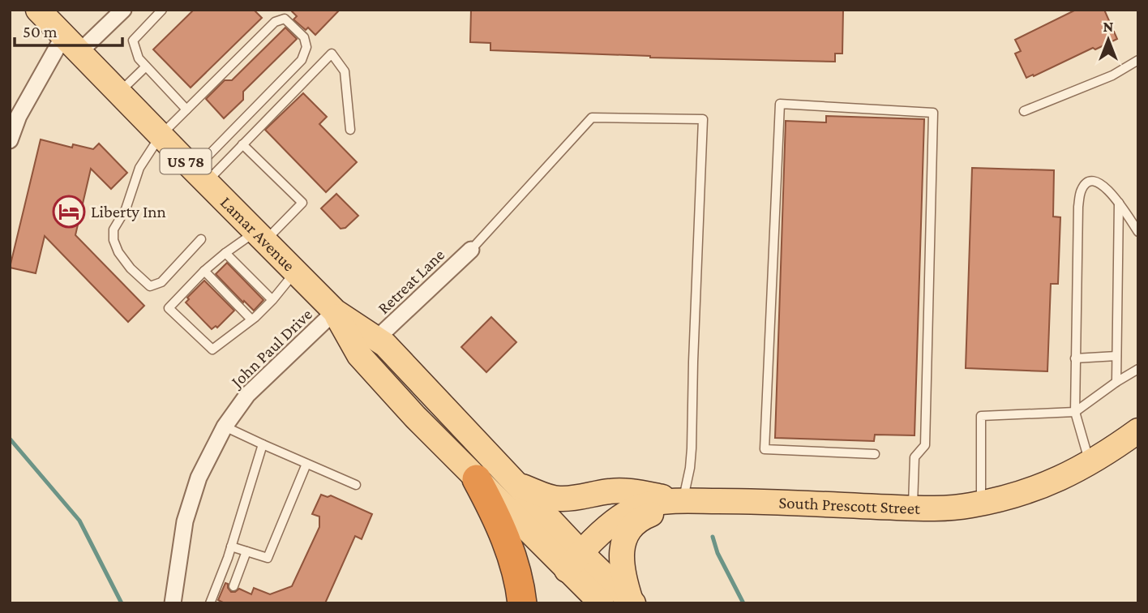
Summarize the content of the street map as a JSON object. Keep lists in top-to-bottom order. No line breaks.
{"streets":{"main road":["US 78","Lamar Avenue","South Prescott Street"],"street":["Retreat Lane","John Paul Drive"]},"crossings":[["Lamar Avenue","Retreat Lane"],["Lamar Avenue","John Paul Drive"],["Lamar Avenue","South Prescott Street"]],"places":{"hotel":["Liberty Inn"]},"scale_bar":"50 m","north":"top"}
